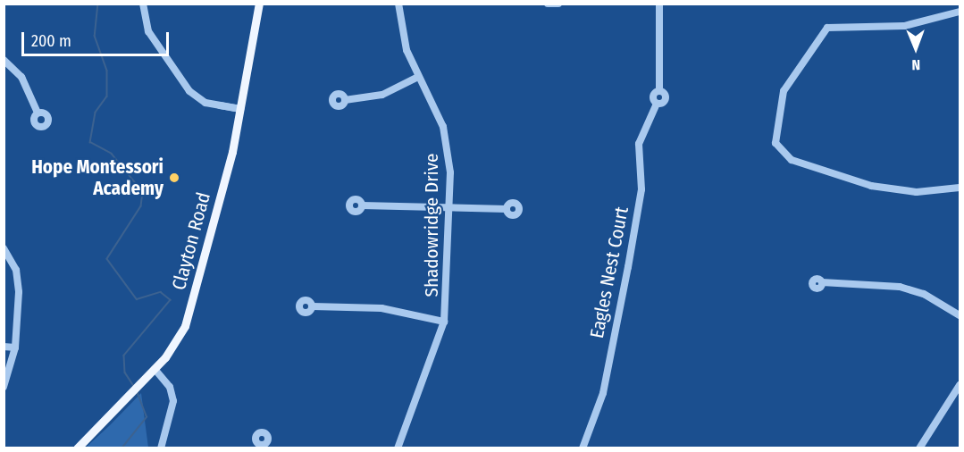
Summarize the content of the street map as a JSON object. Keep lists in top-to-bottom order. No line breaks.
{"streets":{"main road":["Clayton Road"],"street":["Shadowridge Drive","Eagles Nest Court"]},"places":["Hope Montessori Academy"],"scale_bar":"200 m","north":"bottom"}
